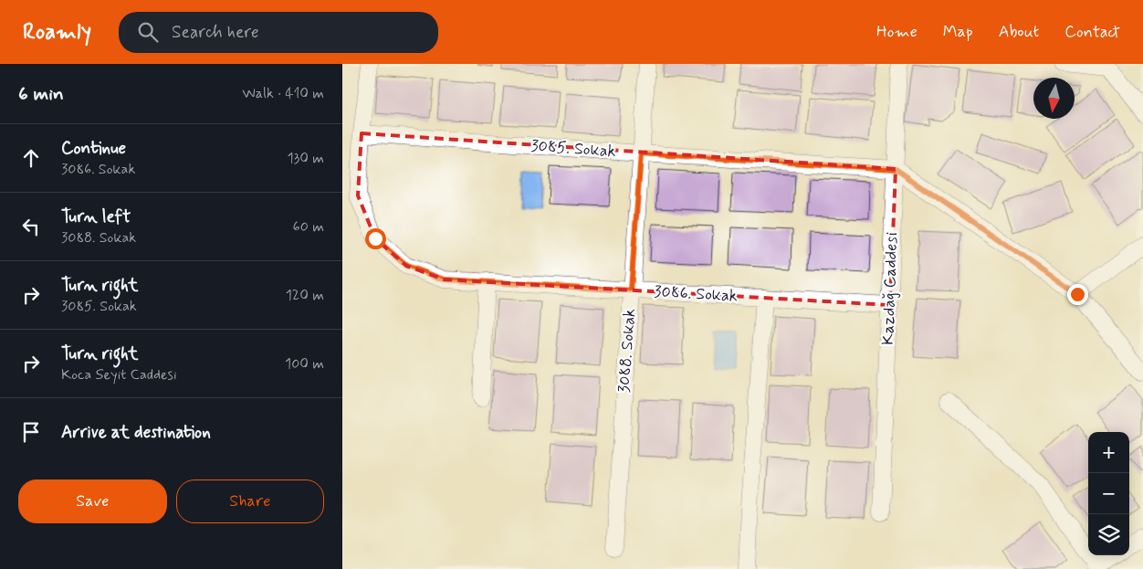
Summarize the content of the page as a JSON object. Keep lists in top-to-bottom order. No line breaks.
{"streets":{"street":["3085. Sokak","Kazdağ Caddesi","3086. Sokak","3088. Sokak"]},"crossings":[["3085. Sokak","Kazdağ Caddesi"],["3085. Sokak","3086. Sokak"],["3085. Sokak","3088. Sokak"],["Kazdağ Caddesi","3086. Sokak"],["3086. Sokak","3088. Sokak"]],"north":"bottom","page":{"header":"Roamly","search":"Search here","nav":["Home","Map","About","Contact"],"heading":["6 min","Walk · 410 m"],"list":[["Continue","3086. Sokak","130 m"],["Turn left","3088. Sokak","60 m"],["Turn right","3085. Sokak","120 m"],["Turn right","Koca Seyit Caddesi","100 m"],"Arrive at destination"],"map_buttons":["+","−"],"buttons":["Save","Share"]}}
